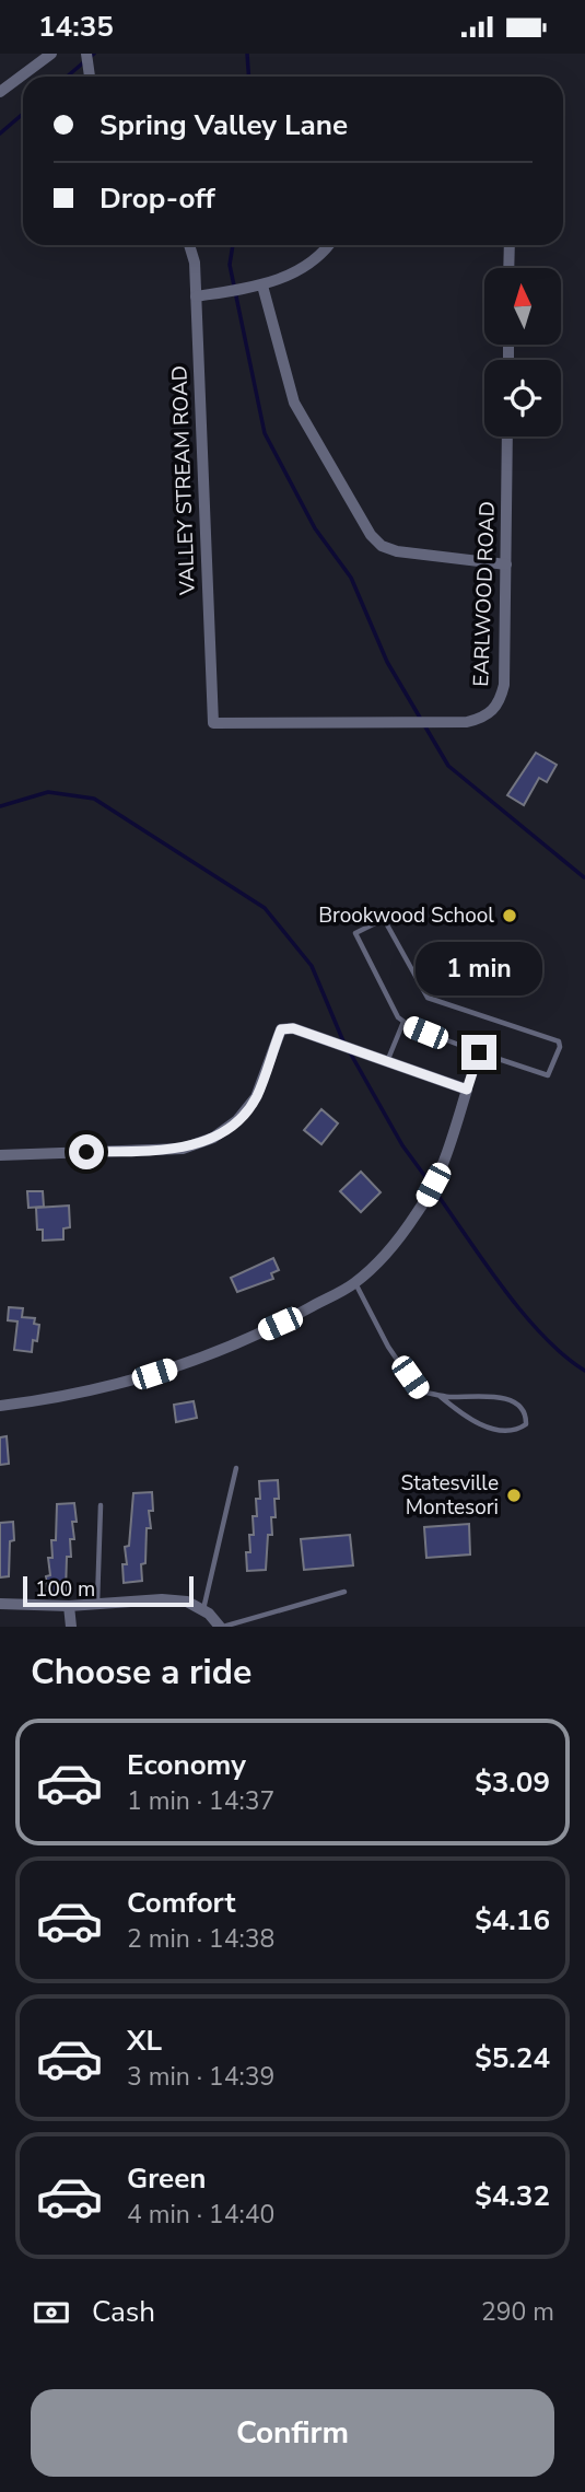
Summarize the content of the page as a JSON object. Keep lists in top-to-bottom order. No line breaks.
{"streets":{"street":["VALLEY STREAM ROAD","EARLWOOD ROAD"]},"crossings":[["VALLEY STREAM ROAD","EARLWOOD ROAD"]],"places":["Brookwood School","Statesville Montesori"],"scale_bar":"100 m","north":"top","page":{"status":"14:35","banner":["Spring Valley Lane","Drop-off"],"bubble":"1 min","scale":"100 m","heading":"Choose a ride","list":[{"name":"Economy","note":"1 min · 14:37","value":"$3.09"},{"name":"Comfort","note":"2 min · 14:38","value":"$4.16"},{"name":"XL","note":"3 min · 14:39","value":"$5.24"},{"name":"Green","note":"4 min · 14:40","value":"$4.32"}],"pay":["Cash","290 m"],"buttons":"Confirm"}}
